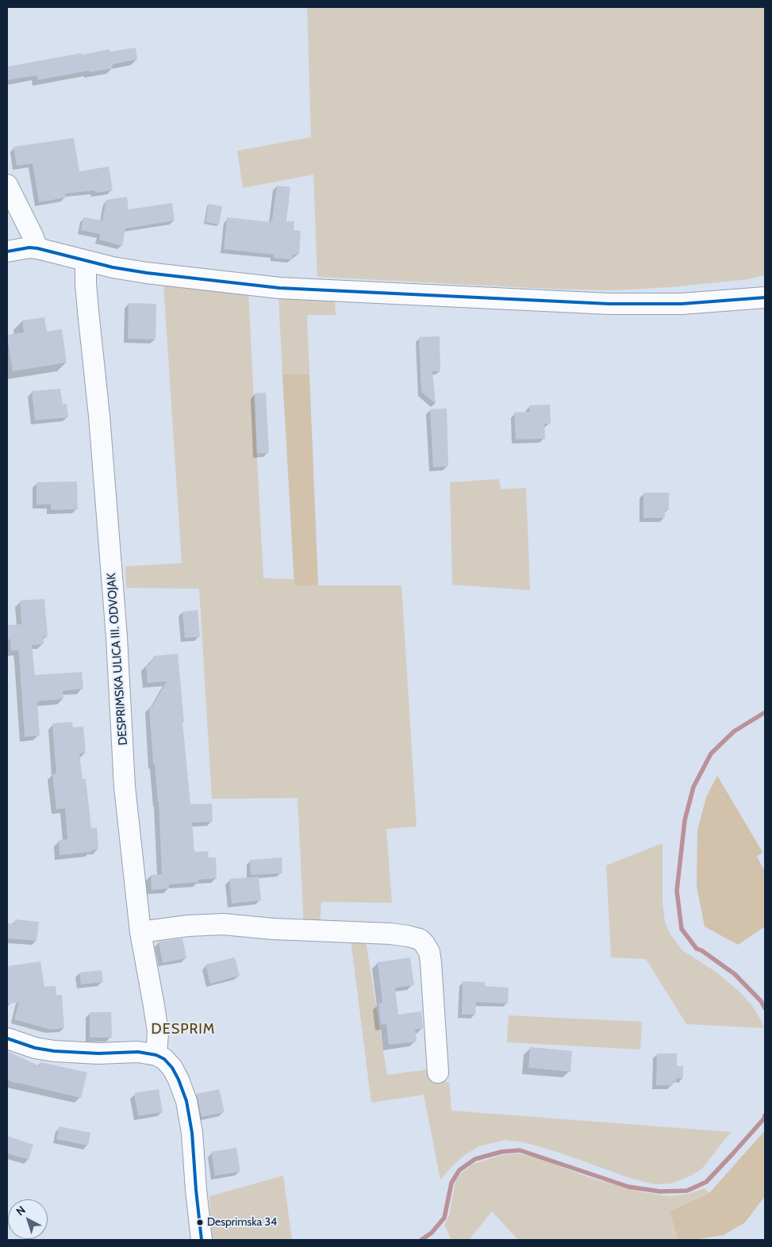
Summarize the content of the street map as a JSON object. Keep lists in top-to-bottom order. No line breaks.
{"streets":{"street":["DESPRIMSKA ULICA III. ODVOJAK"]},"districts":["DESPRIM"],"places":["Desprimska 34"],"north":"top left"}
